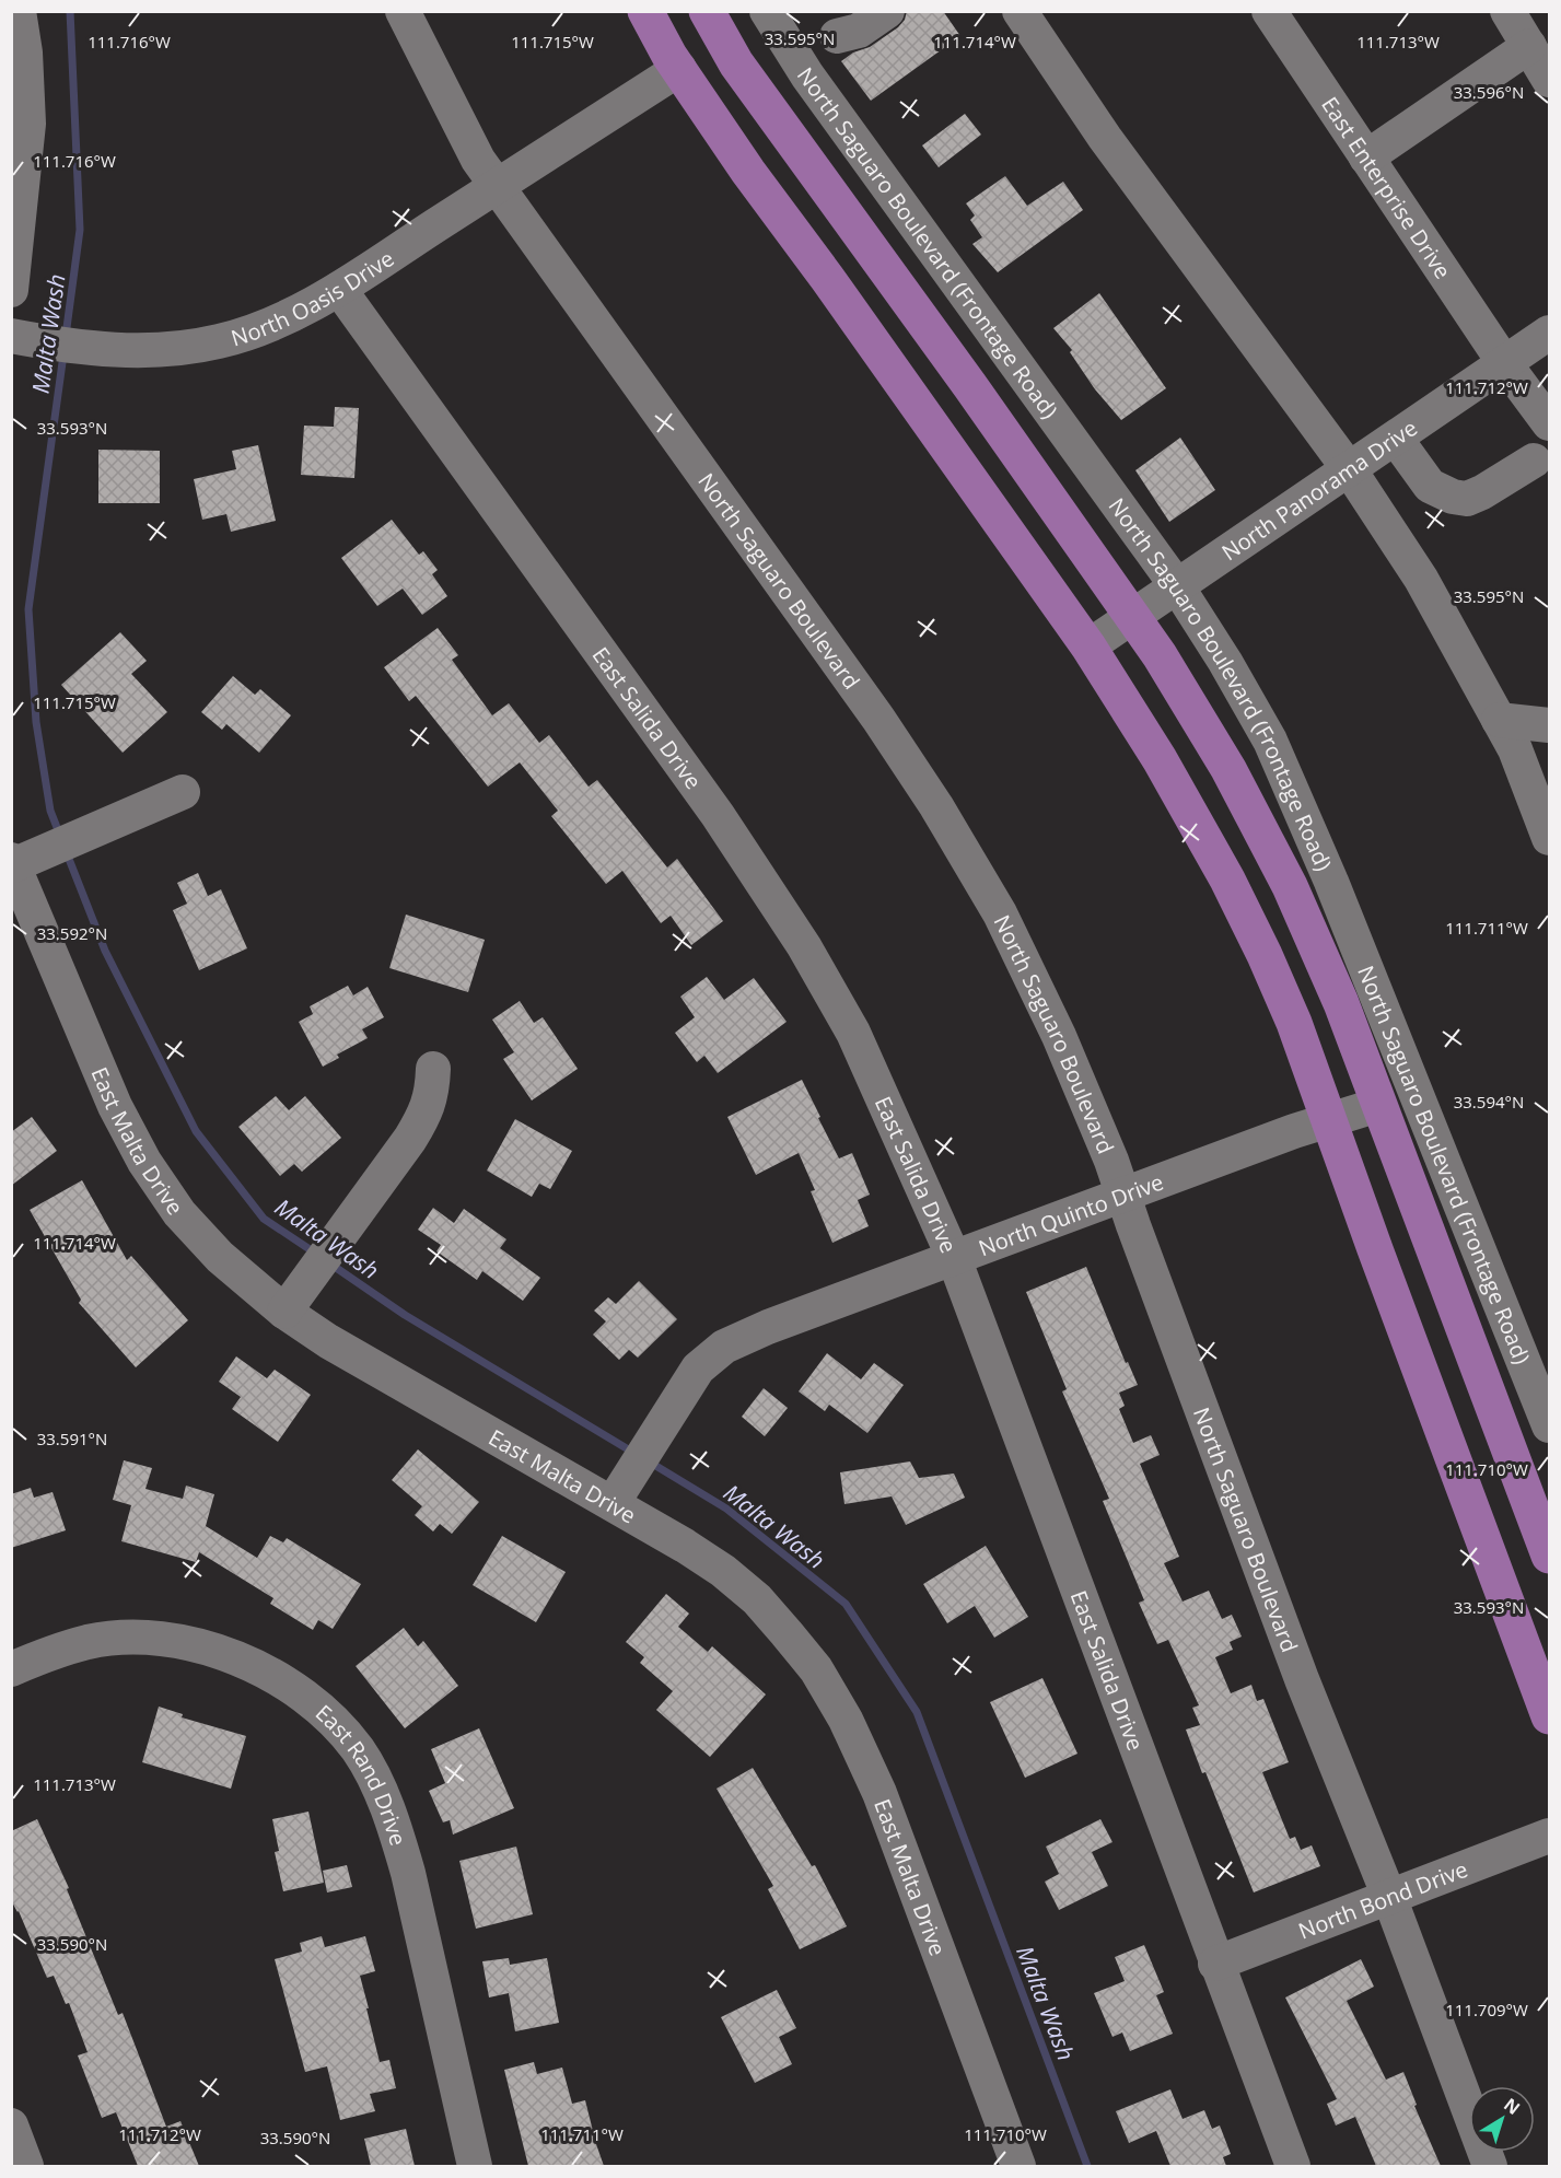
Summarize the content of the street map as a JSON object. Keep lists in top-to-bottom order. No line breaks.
{"streets":{"street":["East Enterprise Drive","North Saguaro Boulevard (Frontage Road)","North Oasis Drive","North Panorama Drive","North Saguaro Boulevard","East Salida Drive","East Malta Drive","North Quinto Drive","East Rand Drive","North Bond Drive"]},"crossings":[["East Enterprise Drive","North Panorama Drive"],["North Saguaro Boulevard (Frontage Road)","North Panorama Drive"],["North Oasis Drive","North Saguaro Boulevard"],["North Oasis Drive","East Salida Drive"],["North Saguaro Boulevard","North Quinto Drive"],["North Saguaro Boulevard","North Bond Drive"],["East Salida Drive","North Quinto Drive"],["East Salida Drive","North Bond Drive"],["East Malta Drive","North Quinto Drive"]],"water":["Malta Wash"],"north":"top right","coordinates":["33.595°N","111.716°W","111.715°W","111.714°W","111.713°W","33.596°N","111.712°W","33.593°N","111.711°W","33.592°N","33.594°N","33.591°N","111.710°W","33.590°N","111.709°W"]}
